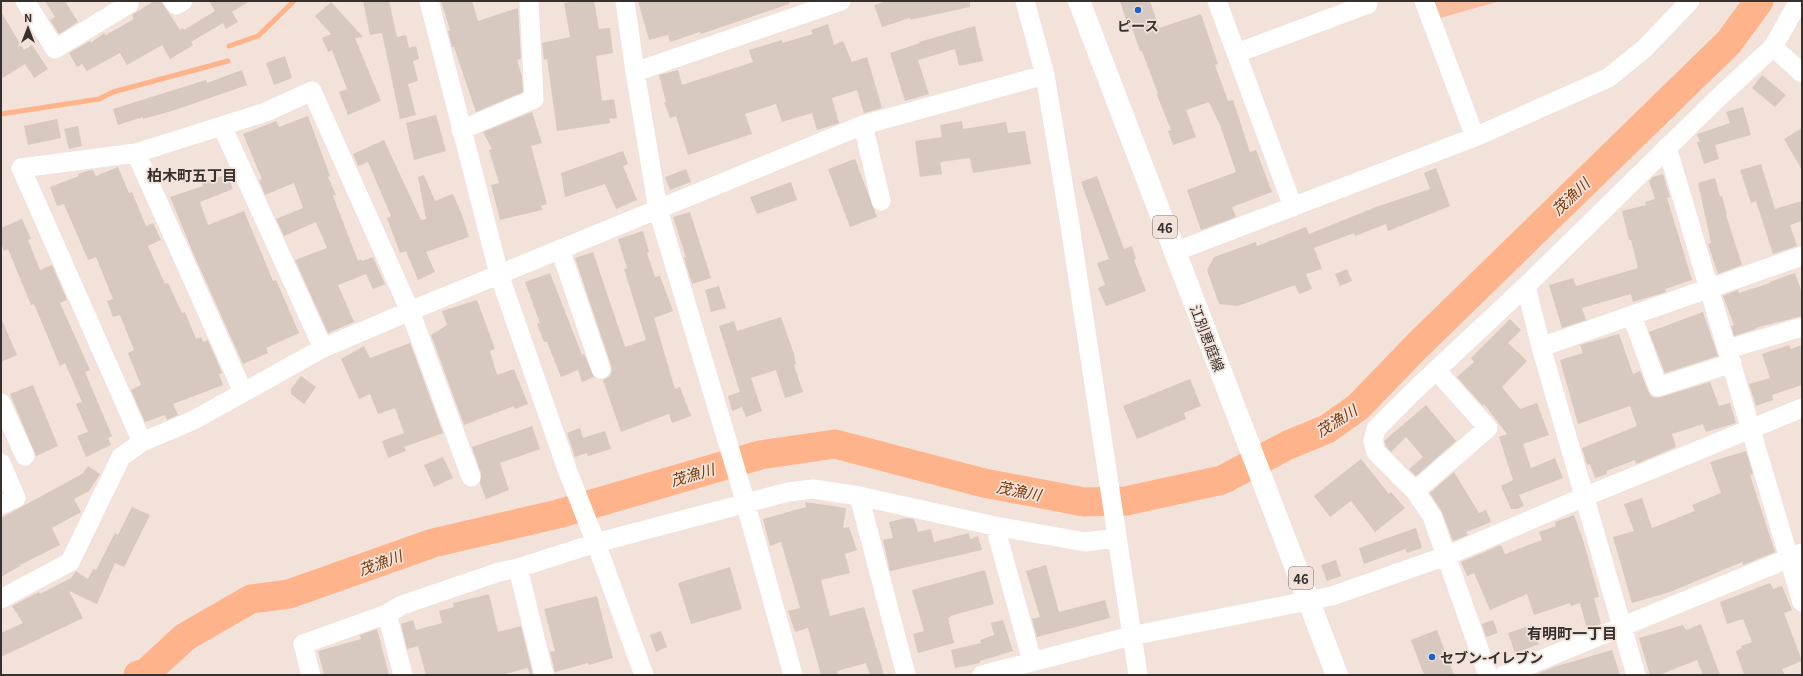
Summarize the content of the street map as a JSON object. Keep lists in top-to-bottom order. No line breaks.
{"streets":{"main road":["46","江別恵庭線"]},"districts":["柏木町五丁目","有明町一丁目"],"water":["茂漁川"],"places":["ピース","セブン-イレブン"],"north":"top"}
